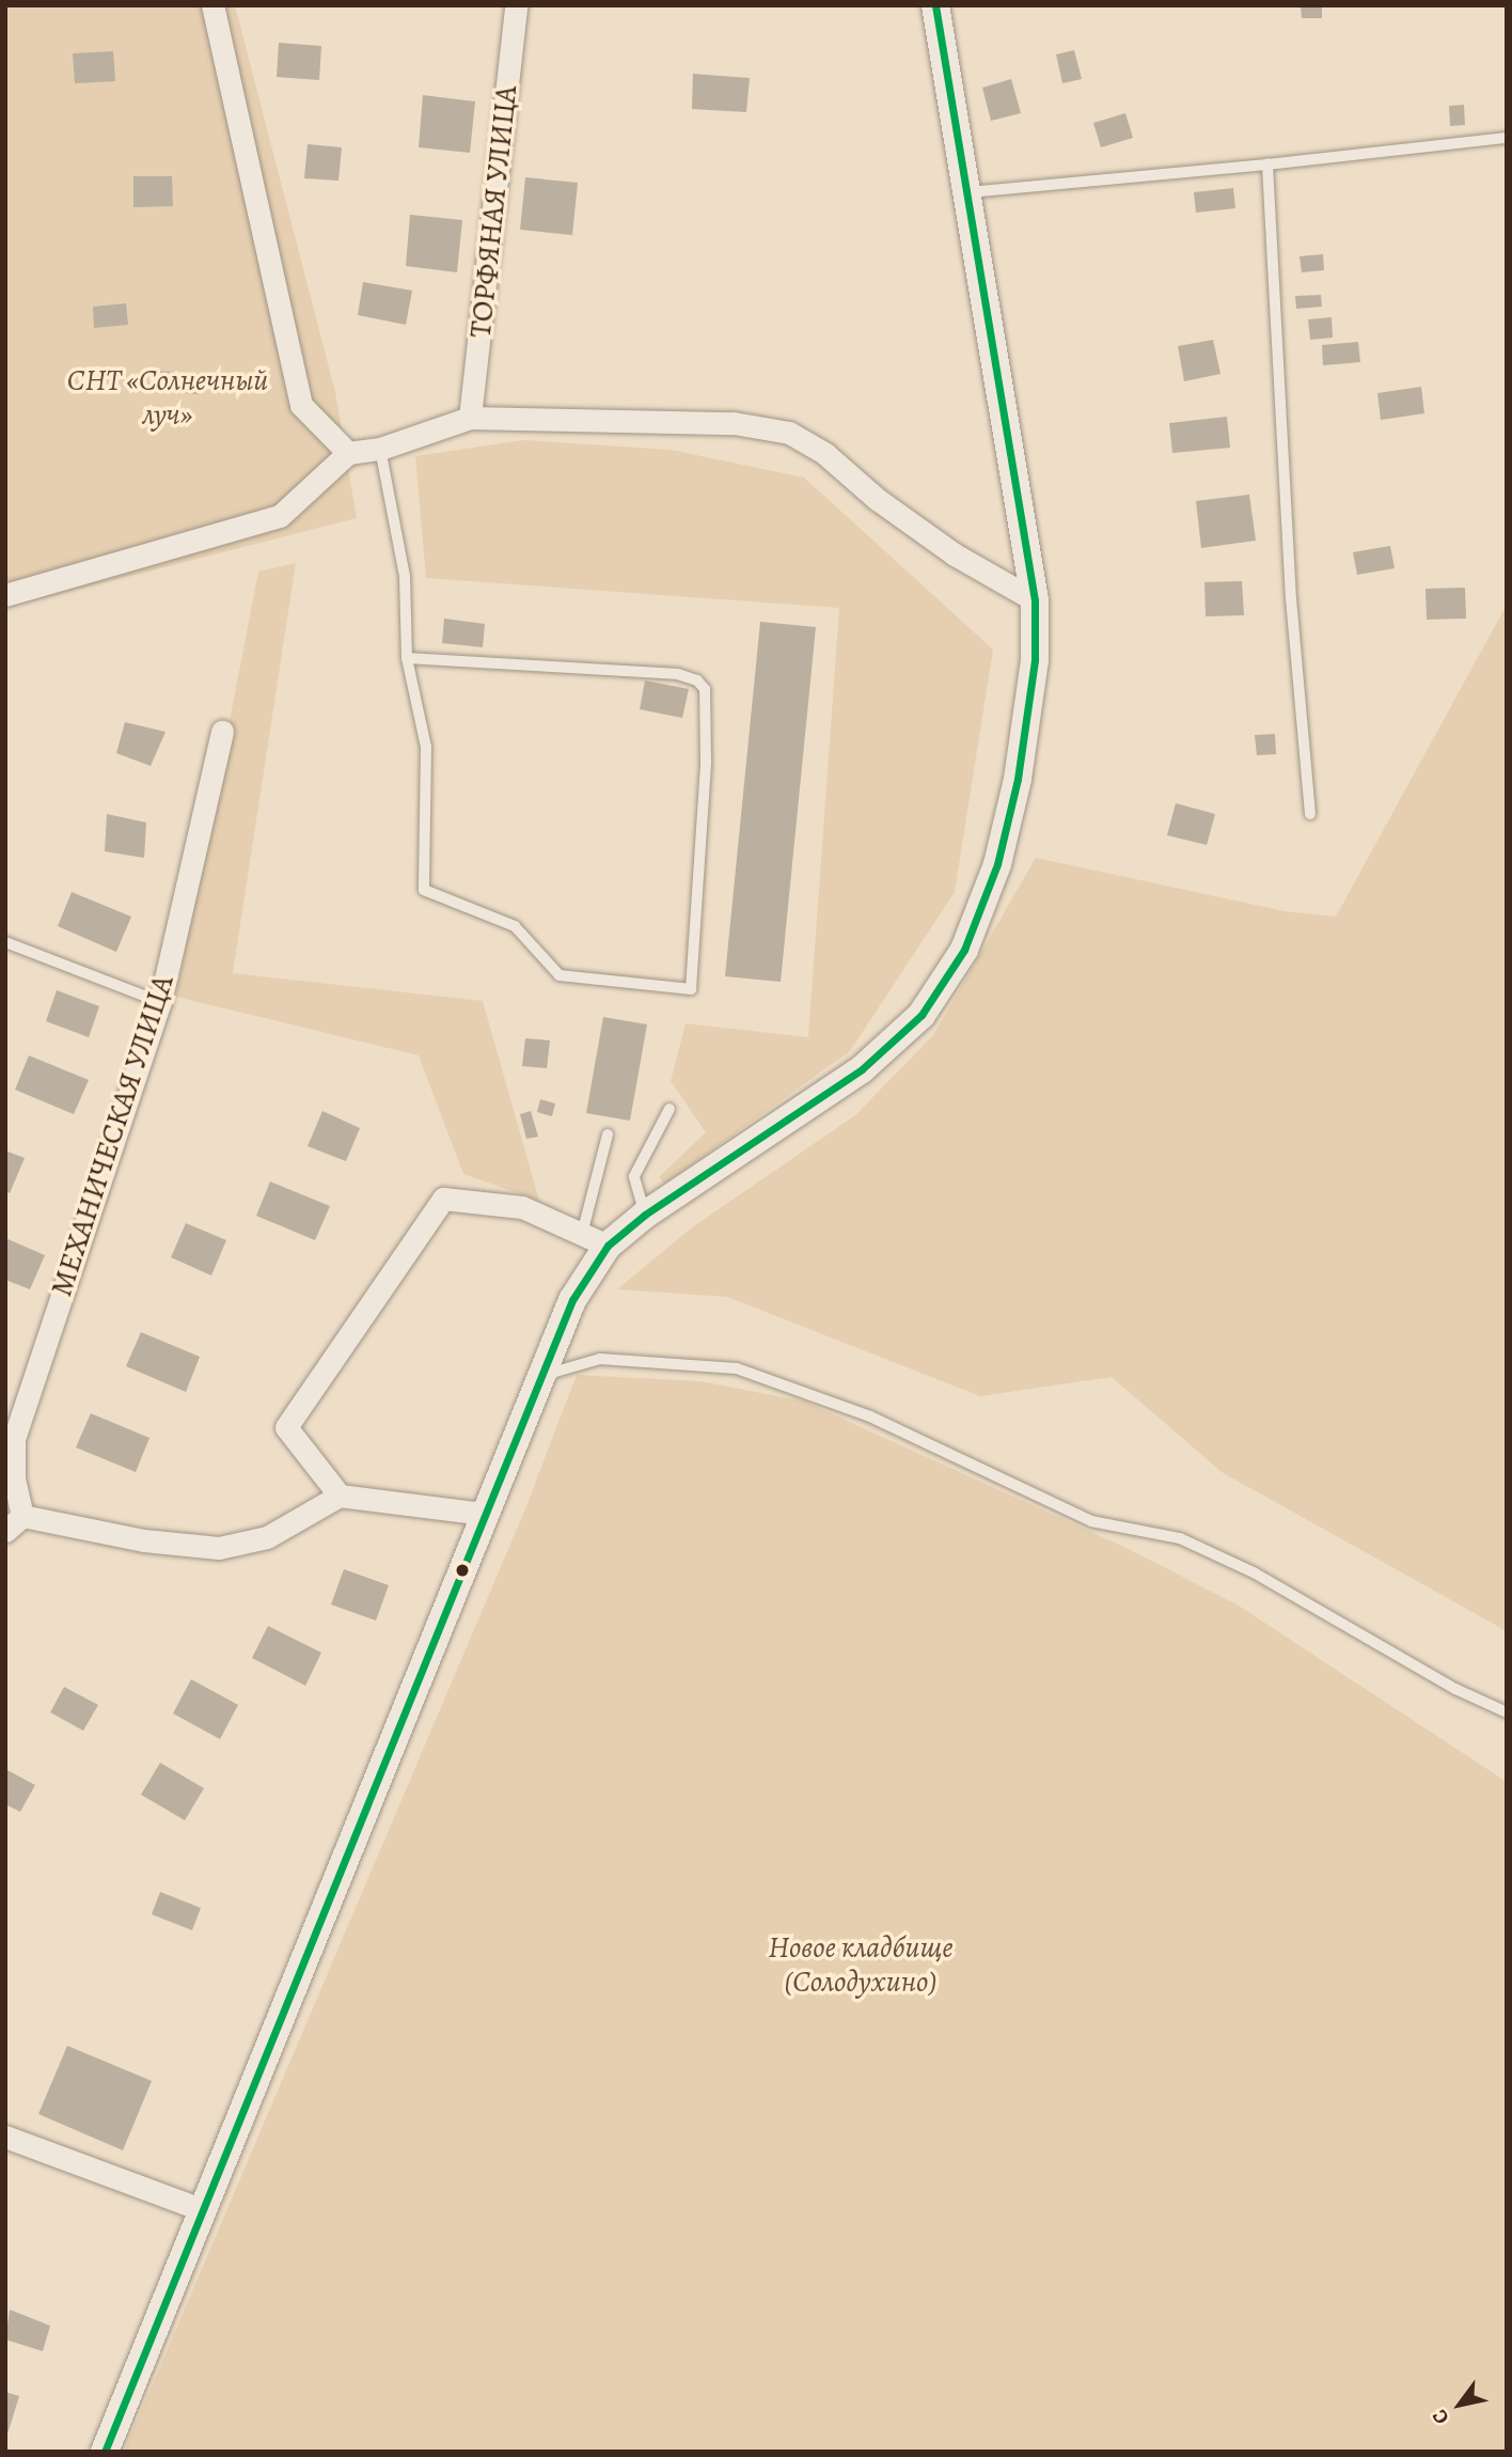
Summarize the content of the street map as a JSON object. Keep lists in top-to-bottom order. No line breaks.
{"streets":{"street":["ТОРФЯНАЯ УЛИЦА","МЕХАНИЧЕСКАЯ УЛИЦА"]},"parks":["СНТ «Солнечный луч»","Новое кладбище (Солодухино)"],"north":"bottom left"}
